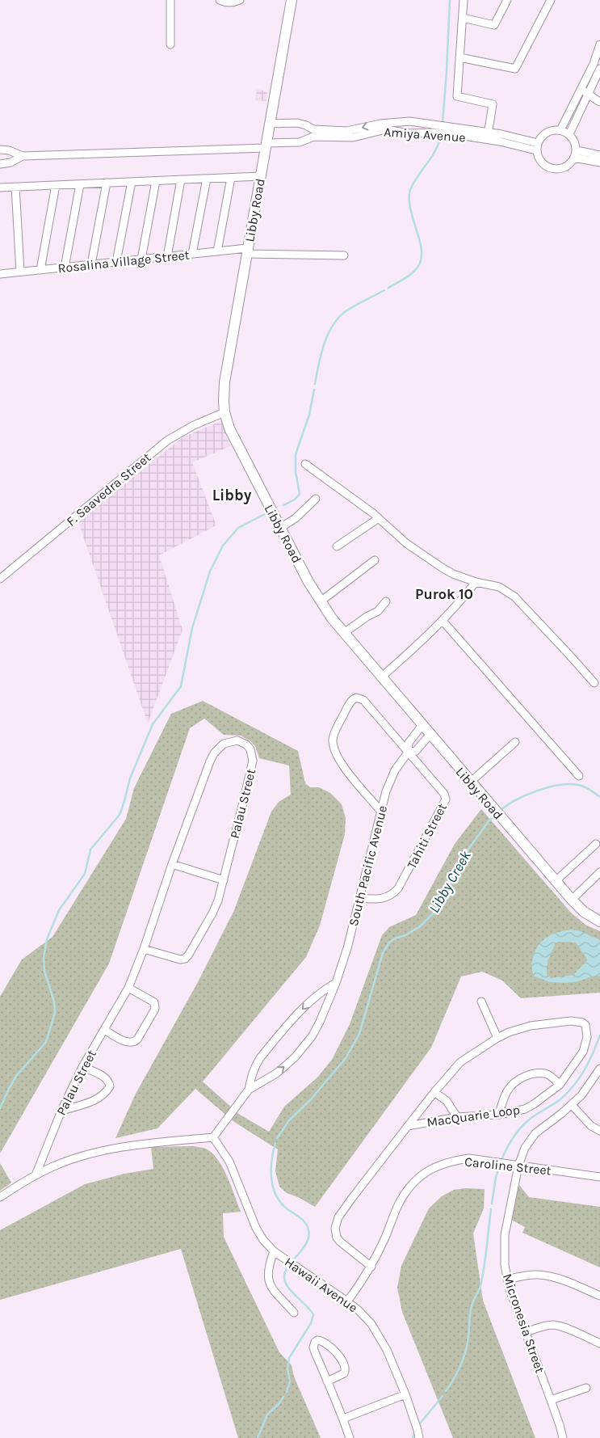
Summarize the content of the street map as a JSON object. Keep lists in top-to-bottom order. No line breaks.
{"streets":{"main road":["Libby Road"],"street":["Amiya Avenue","Rosalina Village Street","F. Saavedra Street","Palau Street","Tahiti Street","South Pacific Avenue","MacQuarie Loop","Caroline Street","Hawaii Avenue","Micronesia Street"]},"crossings":[["Amiya Avenue","Libby Road"],["Libby Road","Rosalina Village Street"],["Libby Road","F. Saavedra Street"],["Libby Road","South Pacific Avenue"],["Tahiti Street","South Pacific Avenue"],["South Pacific Avenue","Hawaii Avenue"],["MacQuarie Loop","Caroline Street"],["Caroline Street","Hawaii Avenue"],["Caroline Street","Micronesia Street"]],"districts":["Libby","Purok 10"],"water":["Libby Creek"]}
